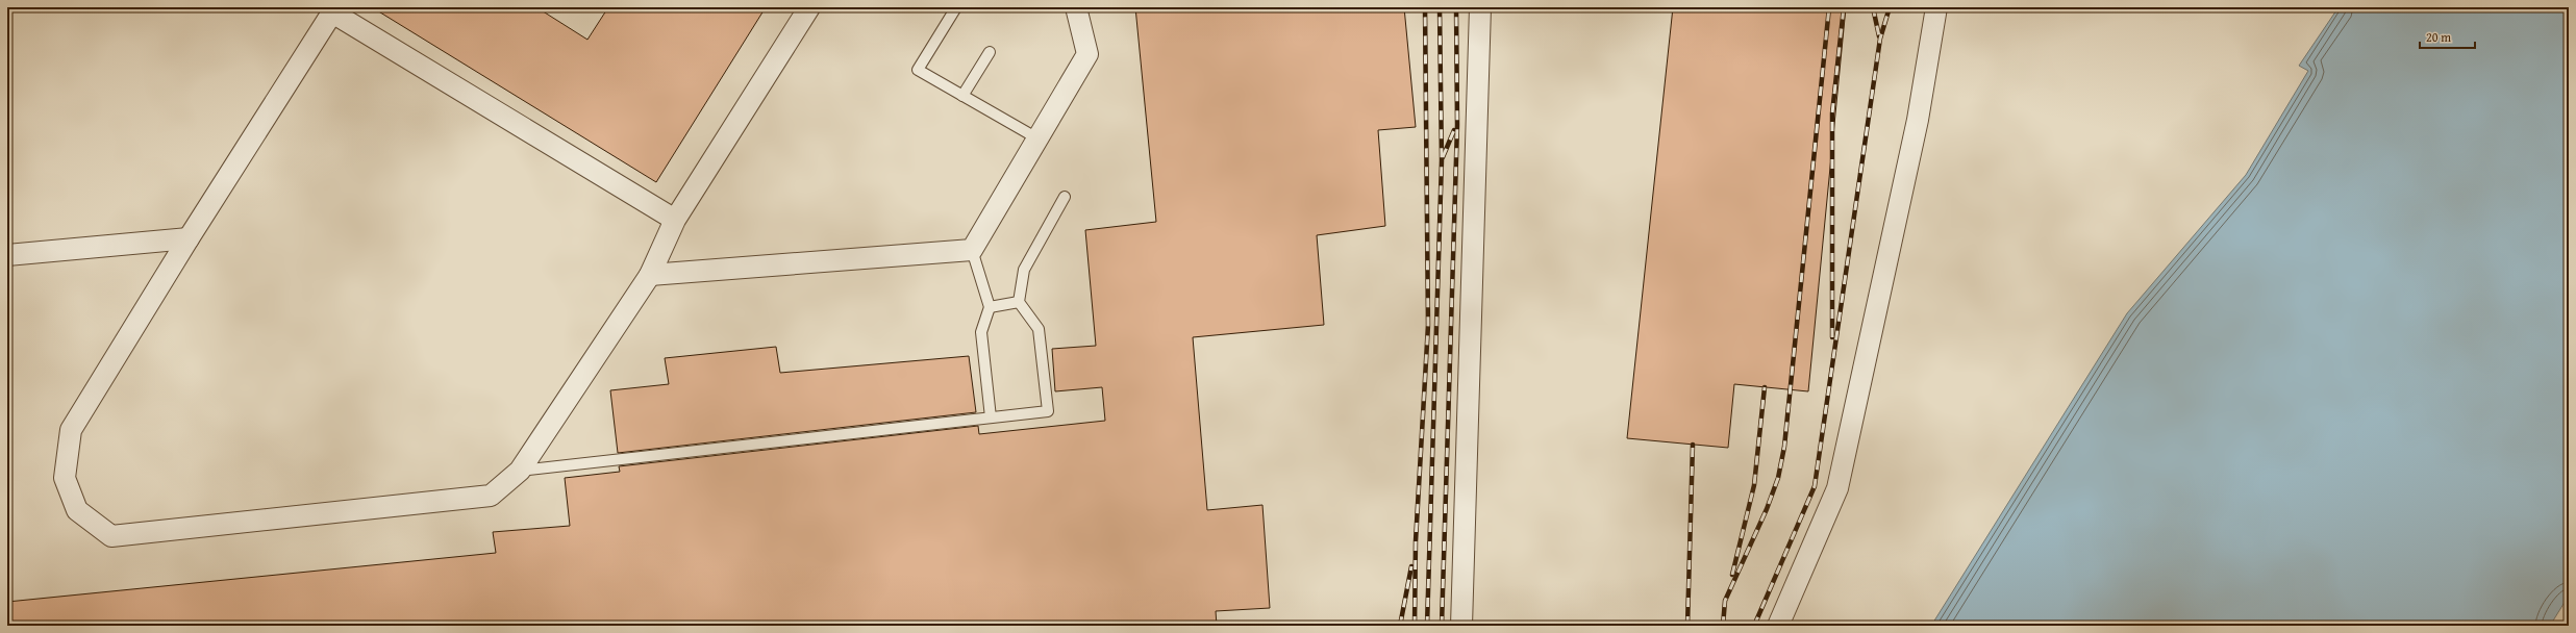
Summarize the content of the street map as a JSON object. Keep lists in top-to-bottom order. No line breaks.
{"scale_bar":"20 m"}
